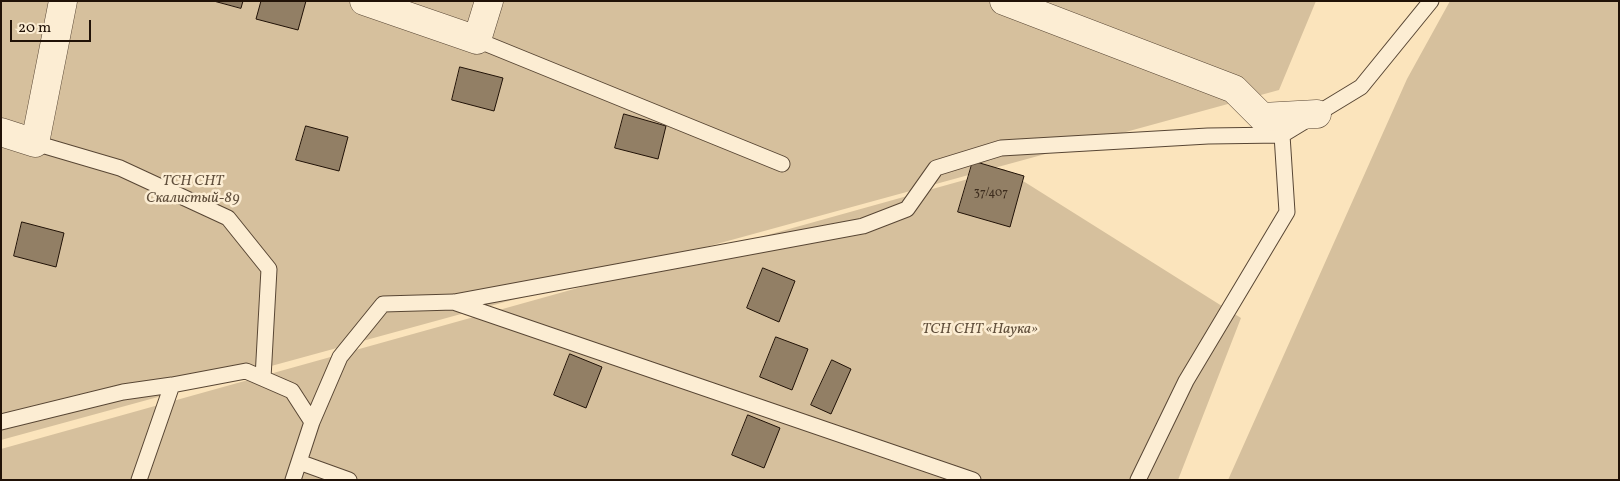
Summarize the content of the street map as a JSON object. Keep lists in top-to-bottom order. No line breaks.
{"parks":["ТСН СНТ Скалистый-89","ТСН СНТ «Наука»"],"house_numbers":["37/407"],"scale_bar":"20 m"}
